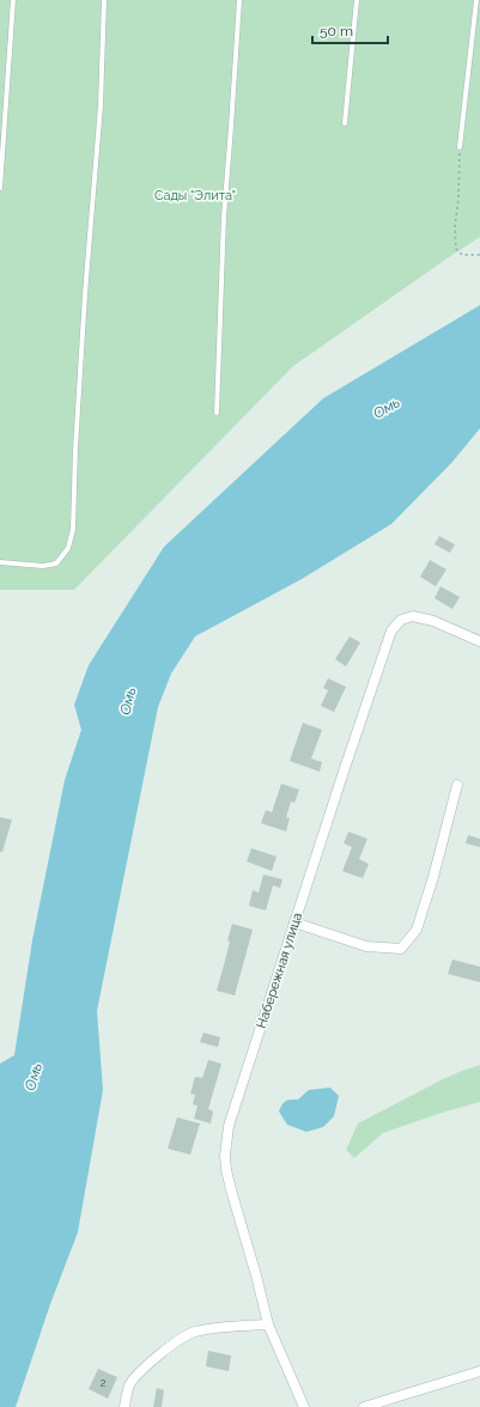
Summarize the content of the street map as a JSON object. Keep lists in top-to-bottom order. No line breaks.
{"streets":{"street":["Набережная улица"]},"water":["Омь"],"parks":["Сады \"Элита\""],"house_numbers":["2"],"scale_bar":"50 m"}
